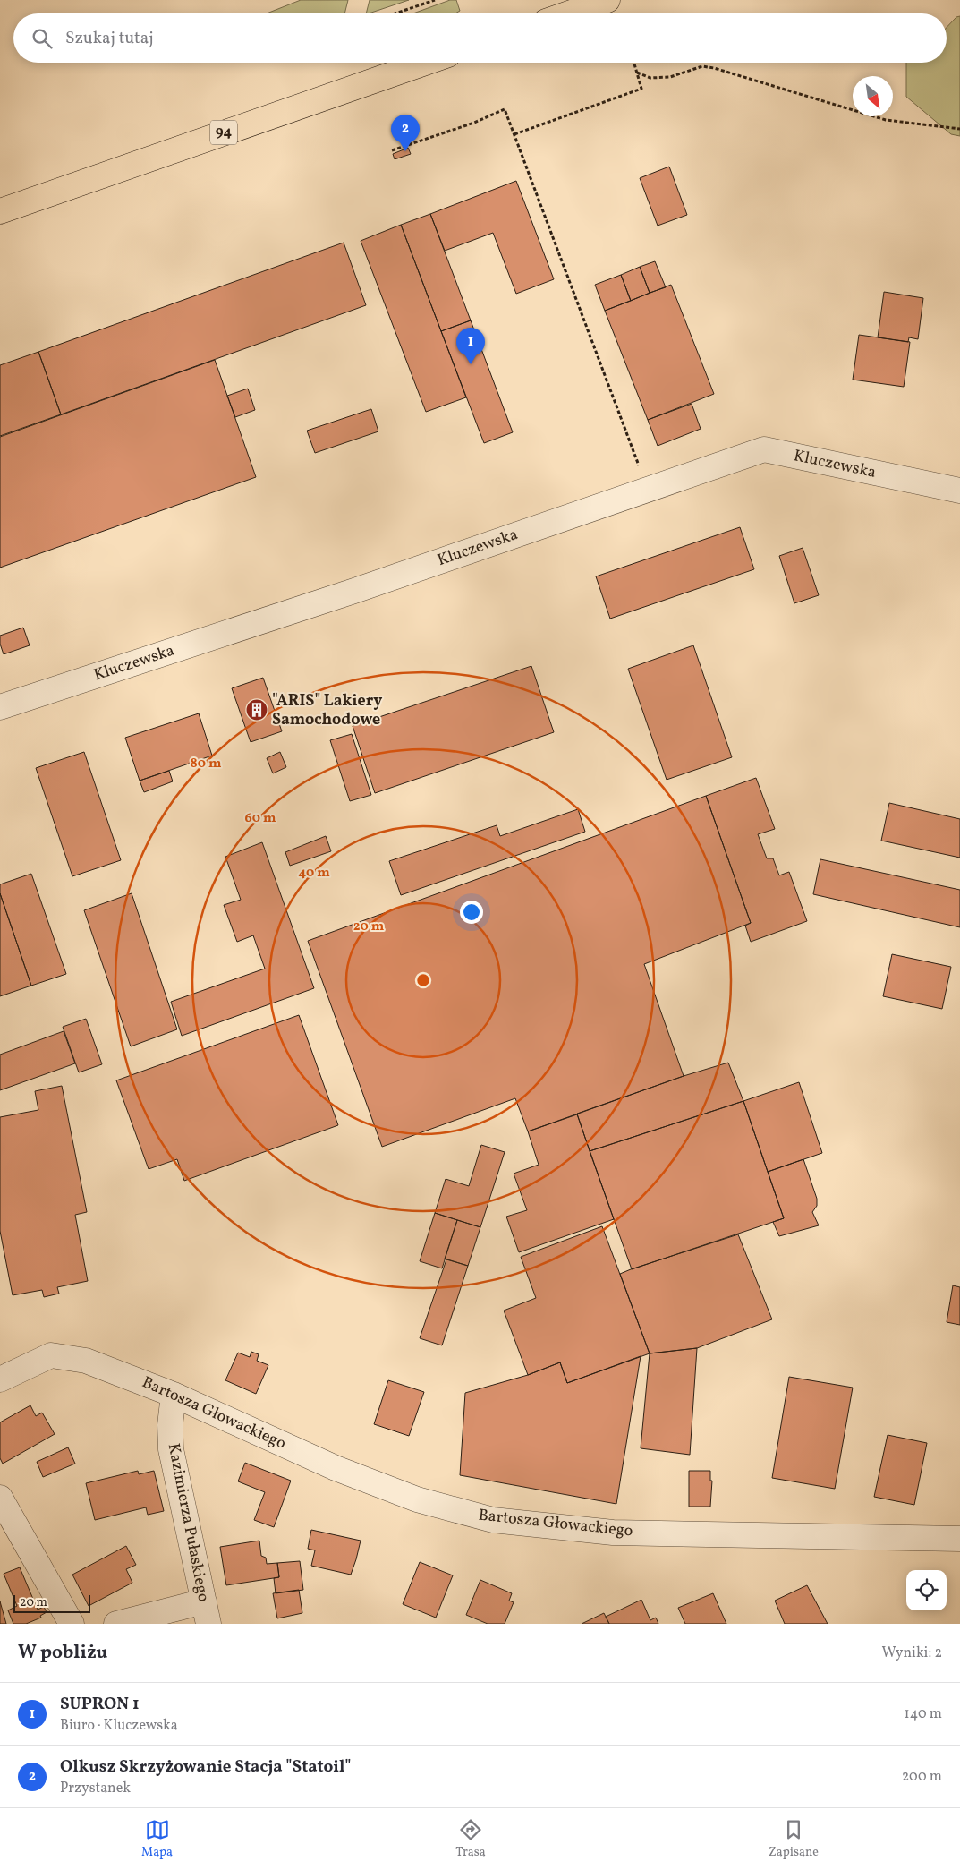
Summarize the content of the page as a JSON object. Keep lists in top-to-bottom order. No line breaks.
{"streets":{"main road":["94"],"street":["Kluczewska","Bartosza Głowackiego","Kazimierza Pułaskiego"]},"crossings":[["Bartosza Głowackiego","Kazimierza Pułaskiego"]],"places":{"building":["\"ARIS\" Lakiery Samochodowe"]},"scale_bar":"20 m","north":"bottom right","page":{"search":"Szukaj tutaj","pins":["2","1"],"scale":"20 m","heading":["W pobliżu","Wyniki: 2"],"list":[{"mark":"1","name":"SUPRON 1","note":"Biuro · Kluczewska","value":"140 m"},{"mark":"2","name":"Olkusz Skrzyżowanie Stacja \"Statoil\"","note":"Przystanek","value":"200 m"}],"nav":["Mapa","Trasa","Zapisane"]},"rings":["80 m","60 m","40 m","20 m"]}
